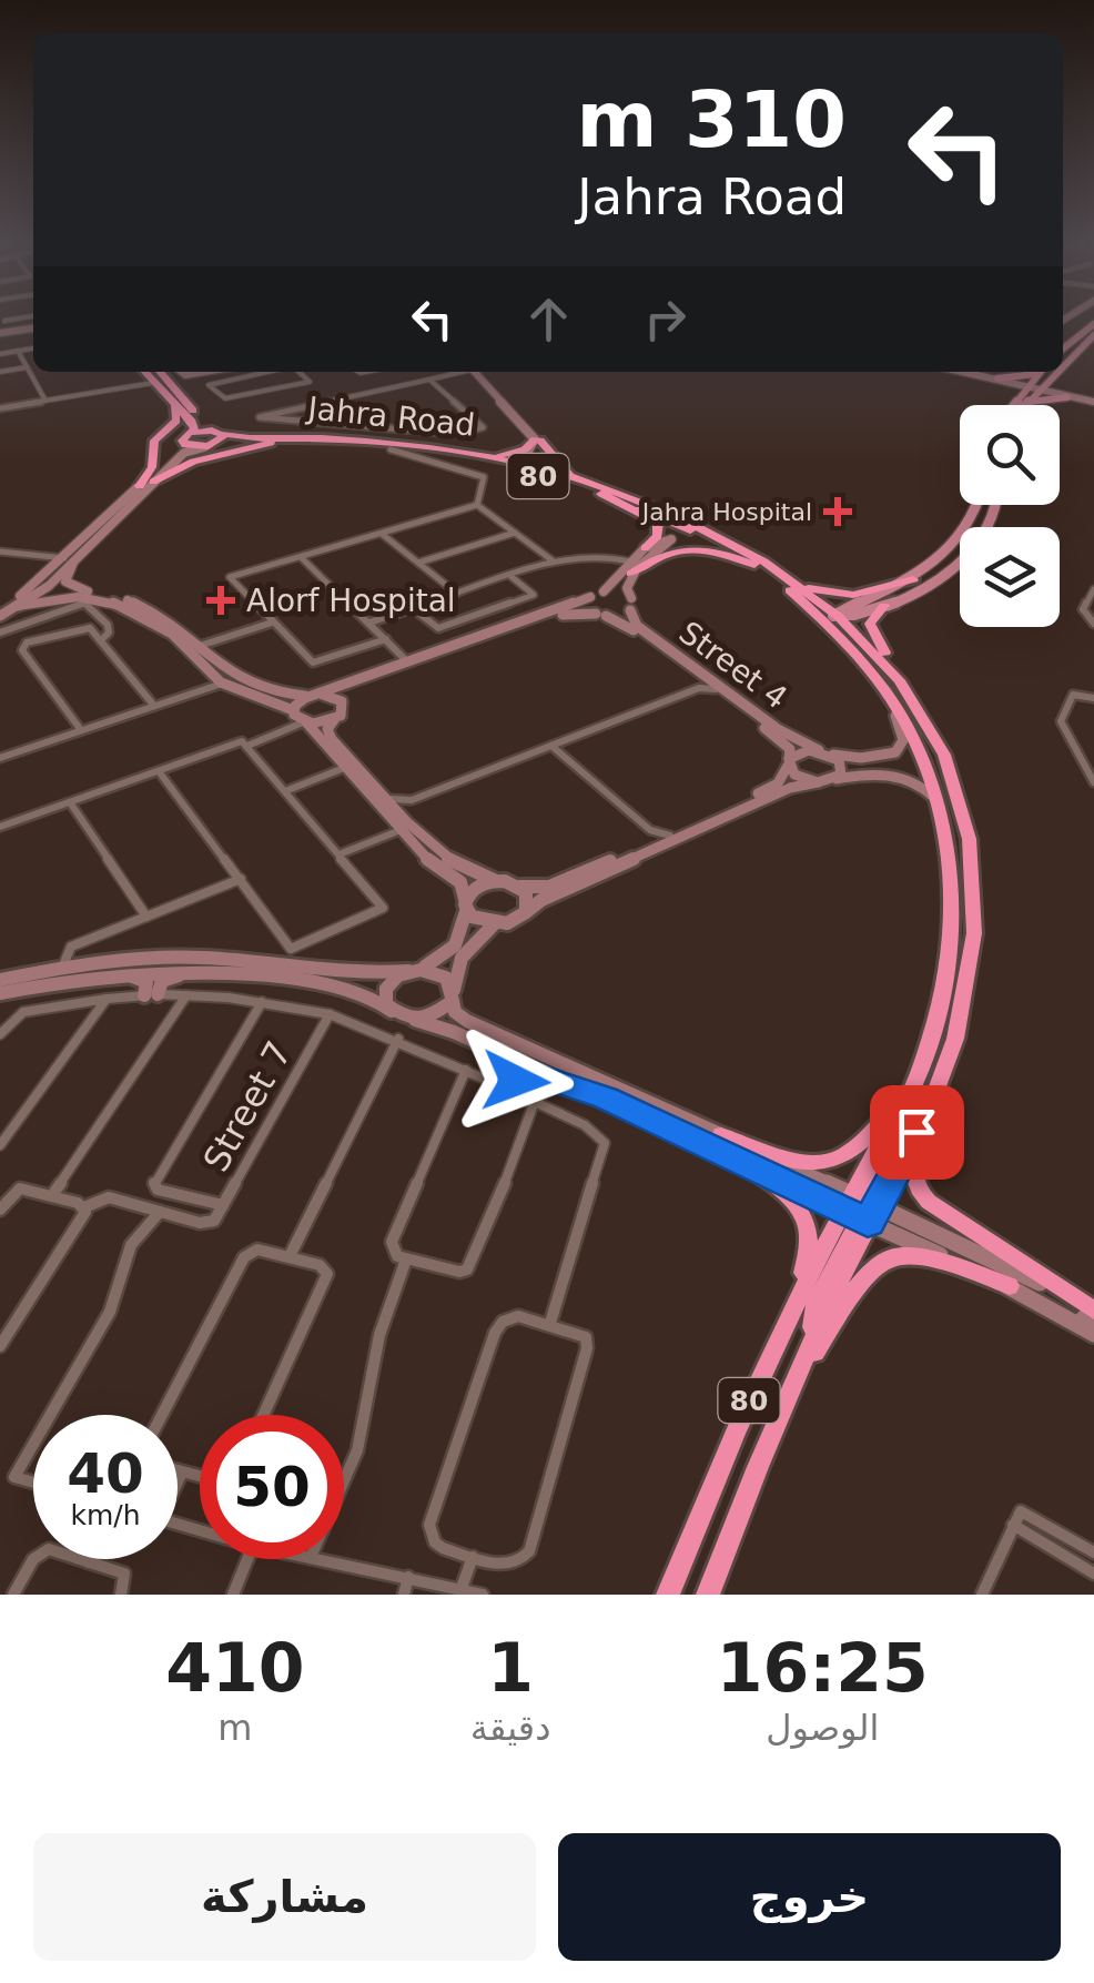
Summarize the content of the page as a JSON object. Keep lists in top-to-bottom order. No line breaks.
{"streets":{"highway":["Jahra Road","80"],"street":["Street 4","Street 7"]},"crossings":[["Jahra Road","80"],["Jahra Road","Street 4"]],"places":{"health":["Jahra Hospital","Alorf Hospital"]},"page":{"turn":["310 m","Jahra Road"],"speed":"40 km/h","limit":"50","eta":["16:25","الوصول","1","دقيقة","410","m"],"buttons":["خروج","مشاركة"]}}
